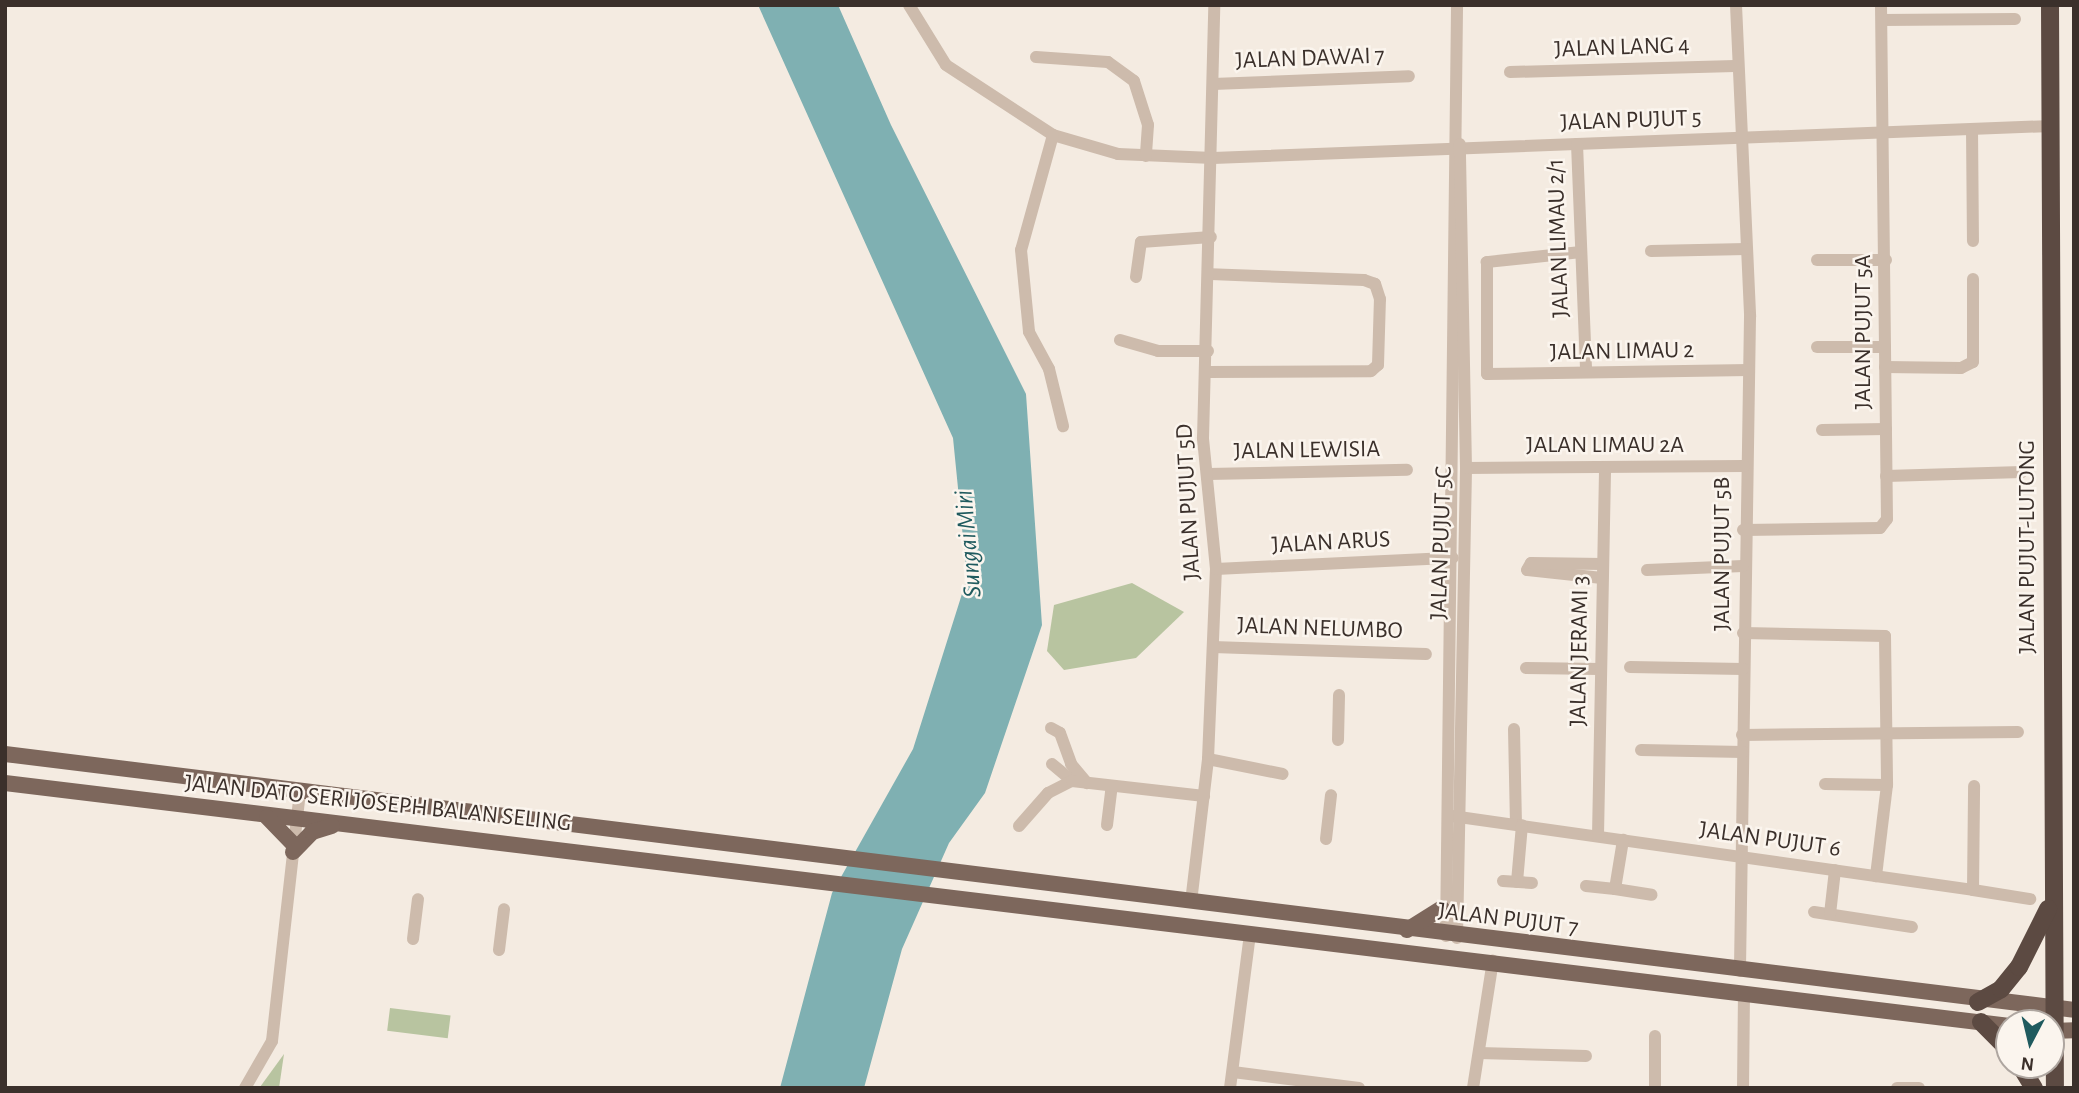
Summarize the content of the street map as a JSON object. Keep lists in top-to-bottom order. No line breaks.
{"streets":{"highway":["JALAN PUJUT-LUTONG"],"main road":["JALAN DATO SERI JOSEPH BALAN SELING","JALAN PUJUT 7"],"street":["JALAN LANG 4","JALAN DAWAI 7","JALAN PUJUT 5","JALAN LIMAU 2/1","JALAN PUJUT 5A","JALAN LIMAU 2","JALAN LIMAU 2A","JALAN LEWISIA","JALAN PUJUT 5D","JALAN ARUS","JALAN PUJUT 5C","JALAN PUJUT 5B","JALAN NELUMBO","JALAN JERAMI 3","JALAN PUJUT 6"]},"crossings":[["JALAN LANG 4","JALAN PUJUT 5B"],["JALAN DAWAI 7","JALAN PUJUT 5D"],["JALAN PUJUT 5","JALAN LIMAU 2/1"],["JALAN PUJUT 5","JALAN PUJUT 5A"],["JALAN PUJUT 5","JALAN PUJUT 5D"],["JALAN PUJUT 5","JALAN PUJUT 5C"],["JALAN PUJUT 5","JALAN PUJUT-LUTONG"],["JALAN PUJUT 5","JALAN PUJUT 5B"],["JALAN LIMAU 2/1","JALAN LIMAU 2"],["JALAN PUJUT 5A","JALAN PUJUT 5B"],["JALAN LIMAU 2","JALAN PUJUT 5B"],["JALAN LIMAU 2A","JALAN PUJUT 5C"],["JALAN LIMAU 2A","JALAN PUJUT 5B"],["JALAN LIMAU 2A","JALAN JERAMI 3"],["JALAN LEWISIA","JALAN PUJUT 5D"],["JALAN PUJUT 5D","JALAN ARUS"],["JALAN PUJUT 5D","JALAN NELUMBO"],["JALAN PUJUT 5D","JALAN PUJUT 7"],["JALAN ARUS","JALAN PUJUT 5C"],["JALAN PUJUT 5C","JALAN PUJUT 6"],["JALAN PUJUT 5C","JALAN PUJUT 7"],["JALAN PUJUT 5B","JALAN PUJUT 6"],["JALAN PUJUT 5B","JALAN PUJUT 7"],["JALAN JERAMI 3","JALAN PUJUT 6"],["JALAN DATO SERI JOSEPH BALAN SELING","JALAN PUJUT 7"]],"water":["Sungai Miri"],"north":"bottom"}
